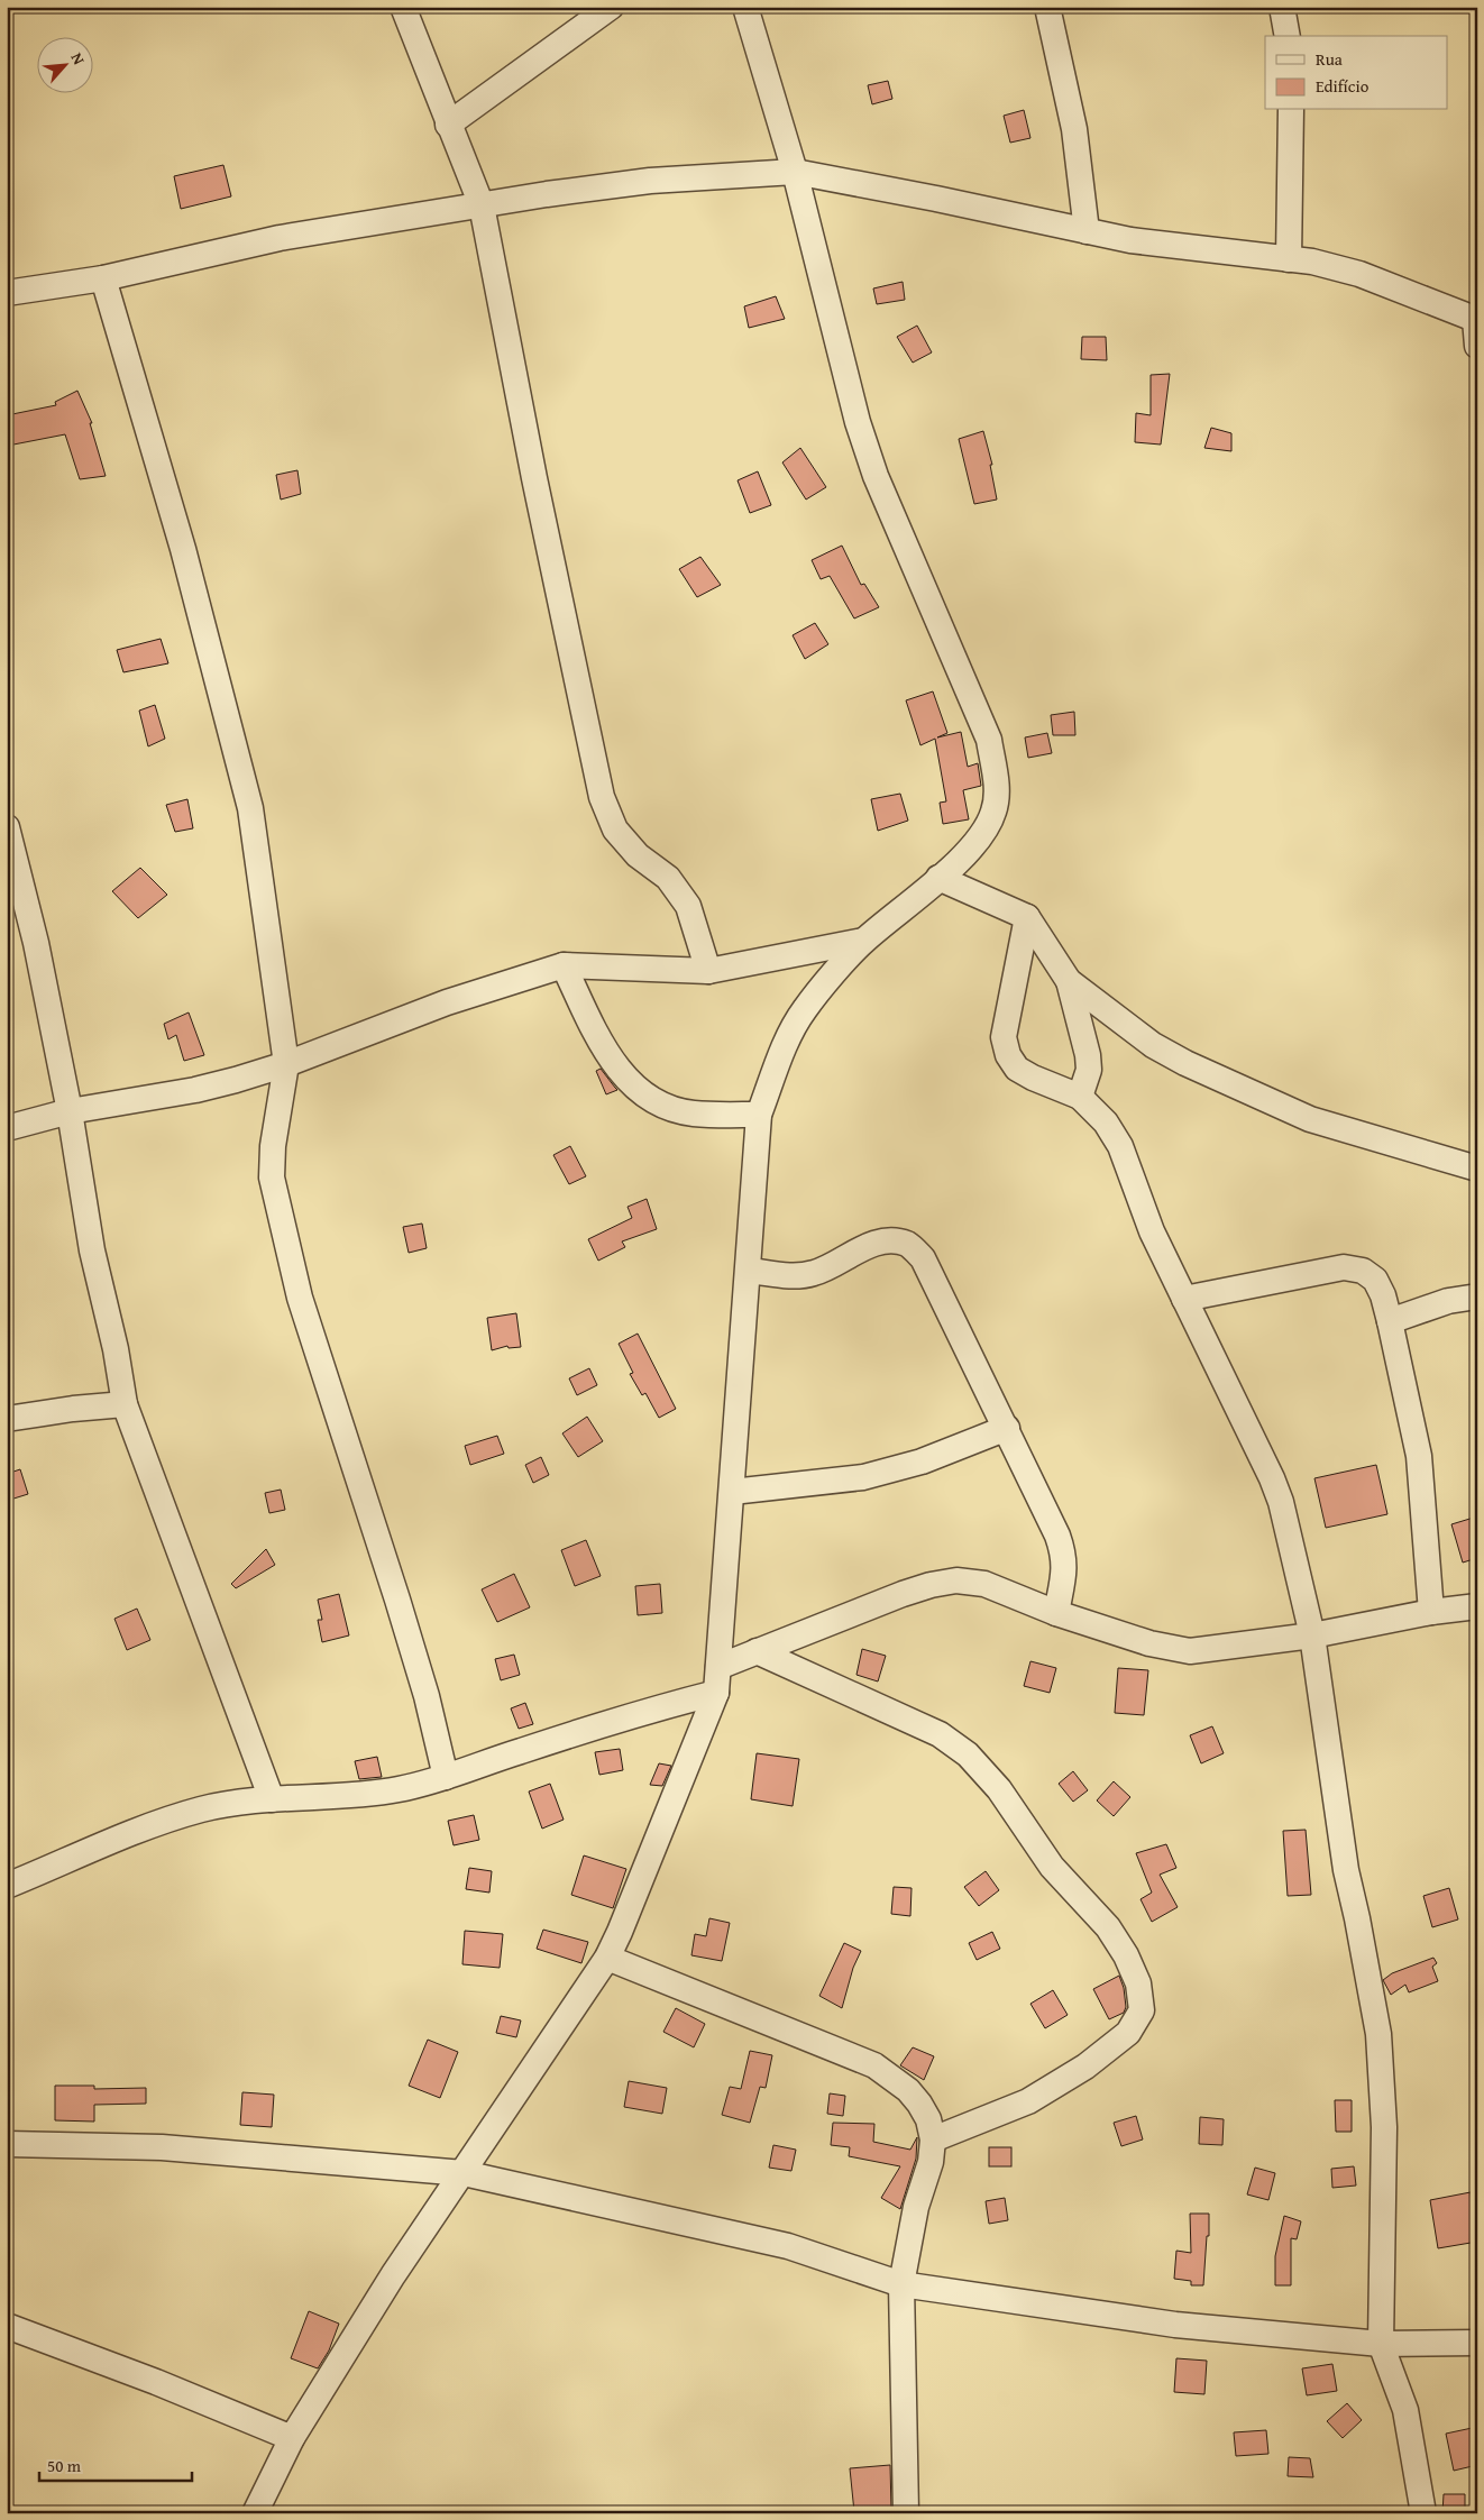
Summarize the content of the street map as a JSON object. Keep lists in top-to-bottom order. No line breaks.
{"legend":["Rua","Edifício"],"scale_bar":"50 m","north":"top right"}
